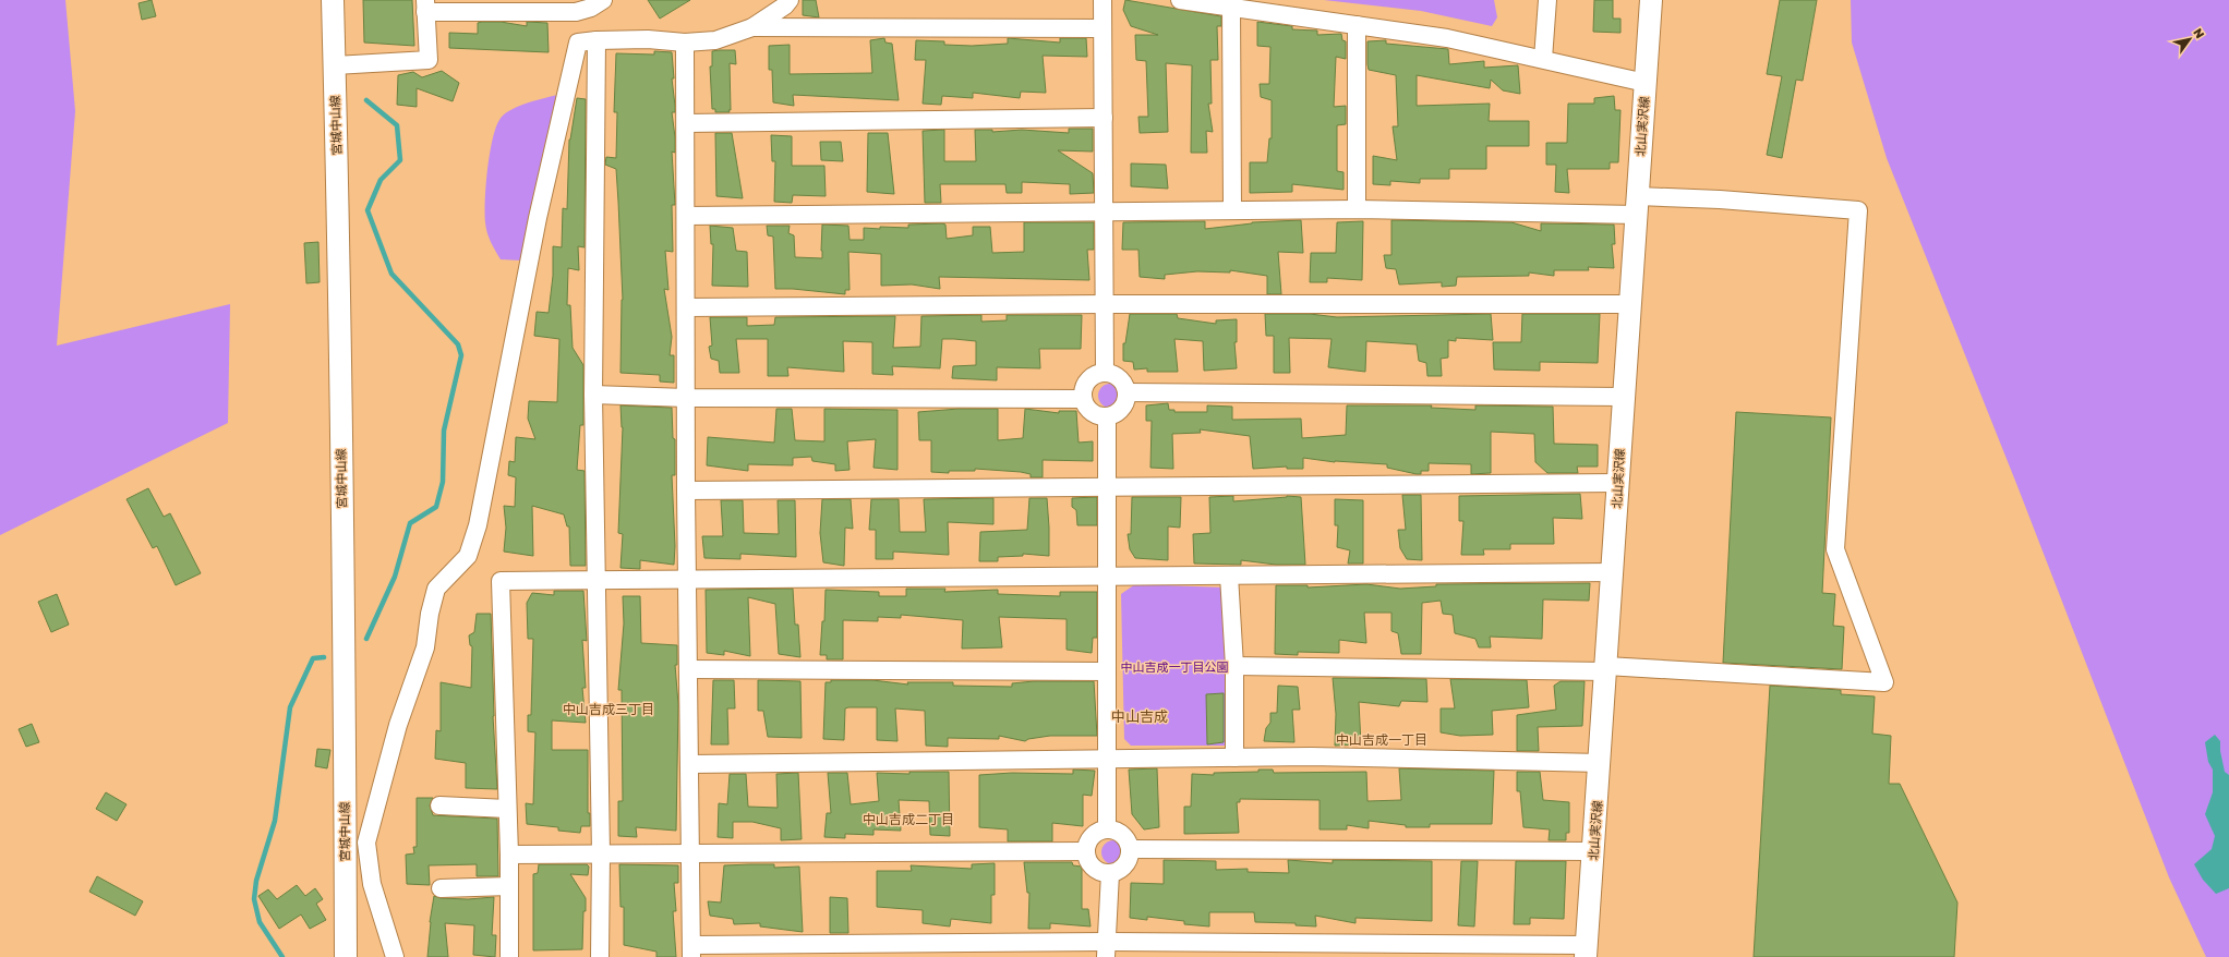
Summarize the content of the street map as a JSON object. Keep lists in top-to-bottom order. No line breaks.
{"streets":{"street":["宮城中山線","北山実沢線"]},"districts":["中山吉成三丁目","中山吉成","中山吉成一丁目","中山吉成二丁目"],"parks":["中山吉成一丁目公園"],"north":"top right"}
